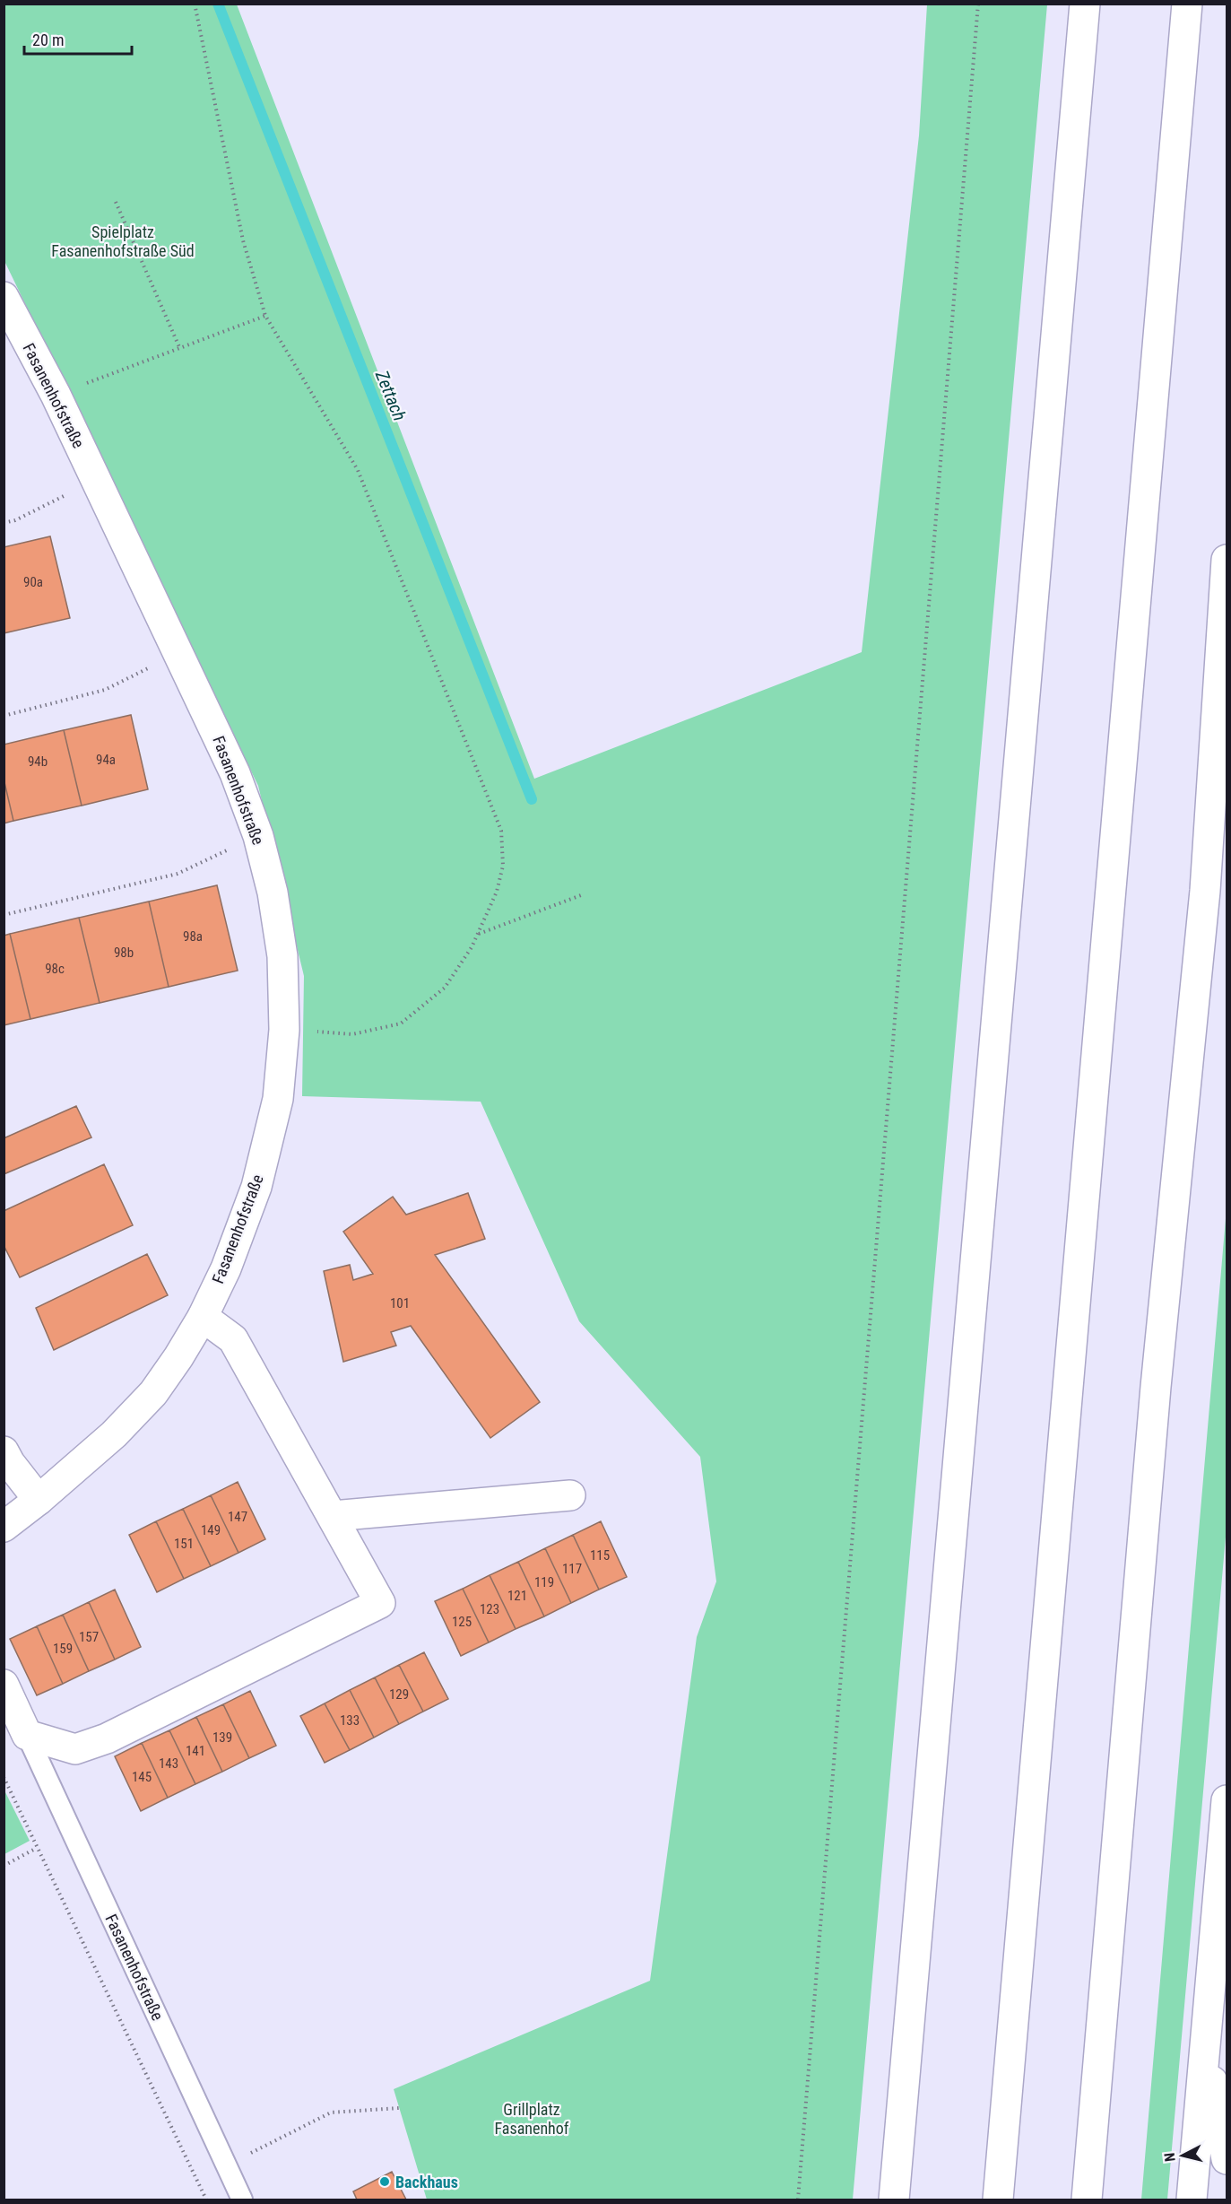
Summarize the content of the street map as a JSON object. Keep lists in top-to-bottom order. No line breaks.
{"streets":{"main road":["Fasanenhofstraße"]},"water":["Zettach"],"parks":["Spielplatz Fasanenhofstraße Süd","Grillplatz Fasanenhof"],"places":["Backhaus"],"house_numbers":["90a","94a","94b","98a","98b","98c","101","147","149","151","115","117","119","121","123","125","157","159","129","133","139","141","143","145"],"scale_bar":"20 m","north":"left"}
